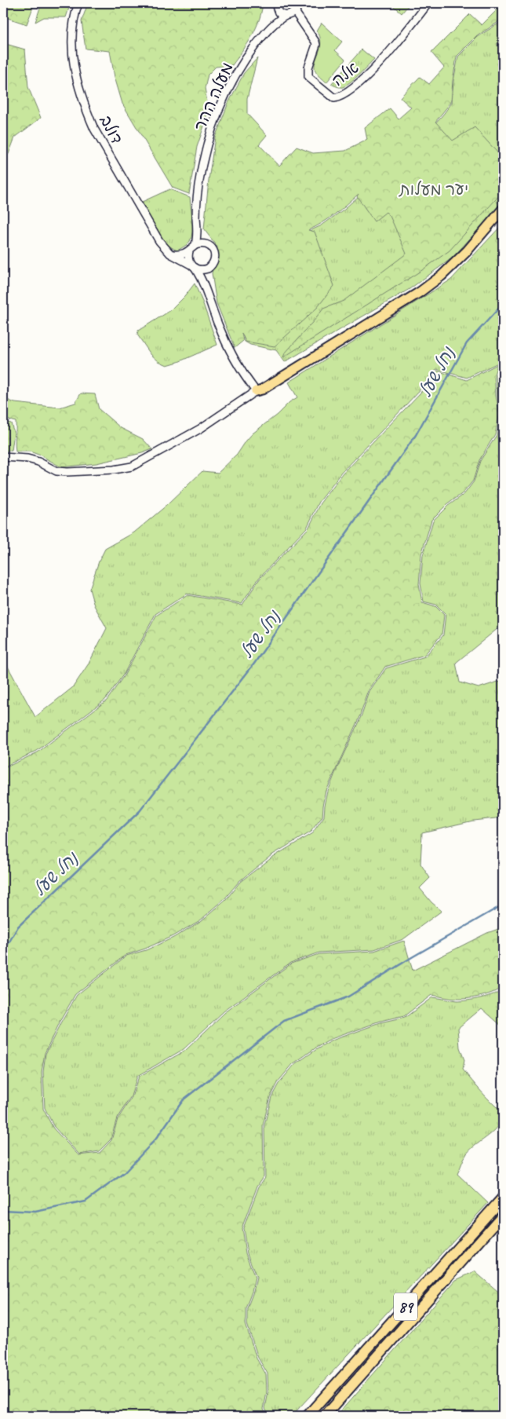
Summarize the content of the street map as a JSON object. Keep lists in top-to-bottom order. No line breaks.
{"streets":{"highway":["89"],"street":["אלה","מעלה ההר","דולב"]},"crossings":[["אלה","מעלה ההר"],["מעלה ההר","דולב"]],"water":["נחל שעל"],"parks":["יער מעלות"]}
